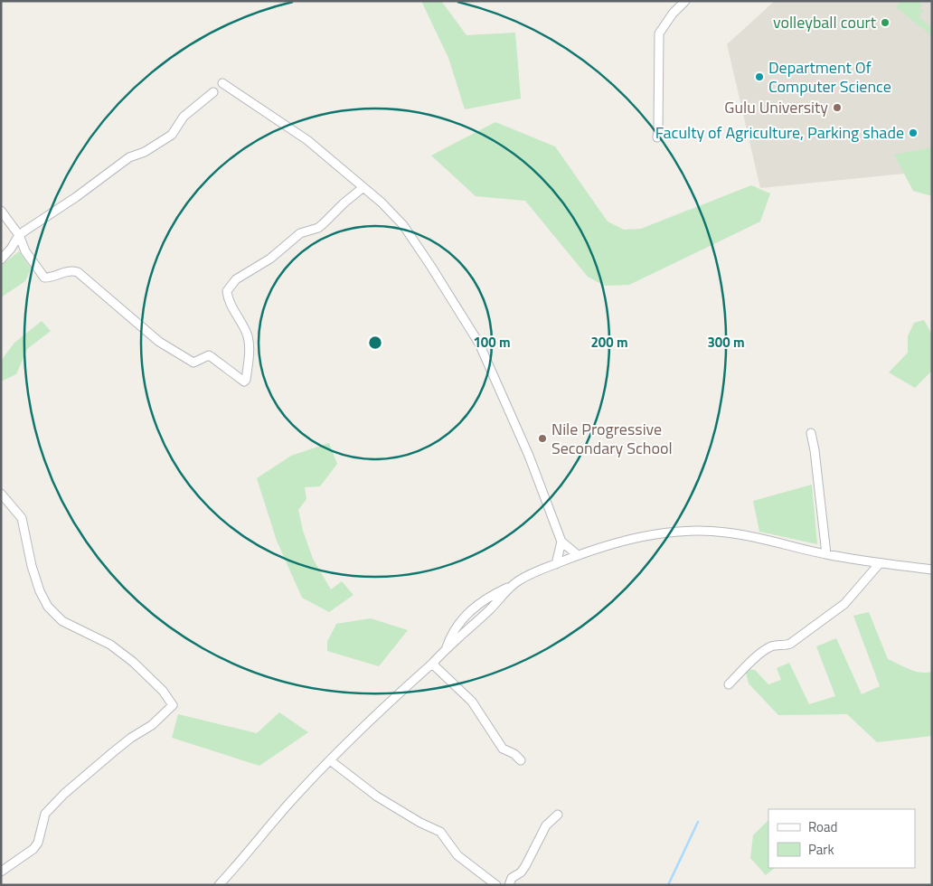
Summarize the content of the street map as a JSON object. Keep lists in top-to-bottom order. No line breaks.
{"places":["volleyball court","Department Of Computer Science","Gulu University","Faculty of Agriculture, Parking shade","Nile Progressive Secondary School"],"legend":["Road","Park"],"rings":["100 m","200 m","300 m"]}
